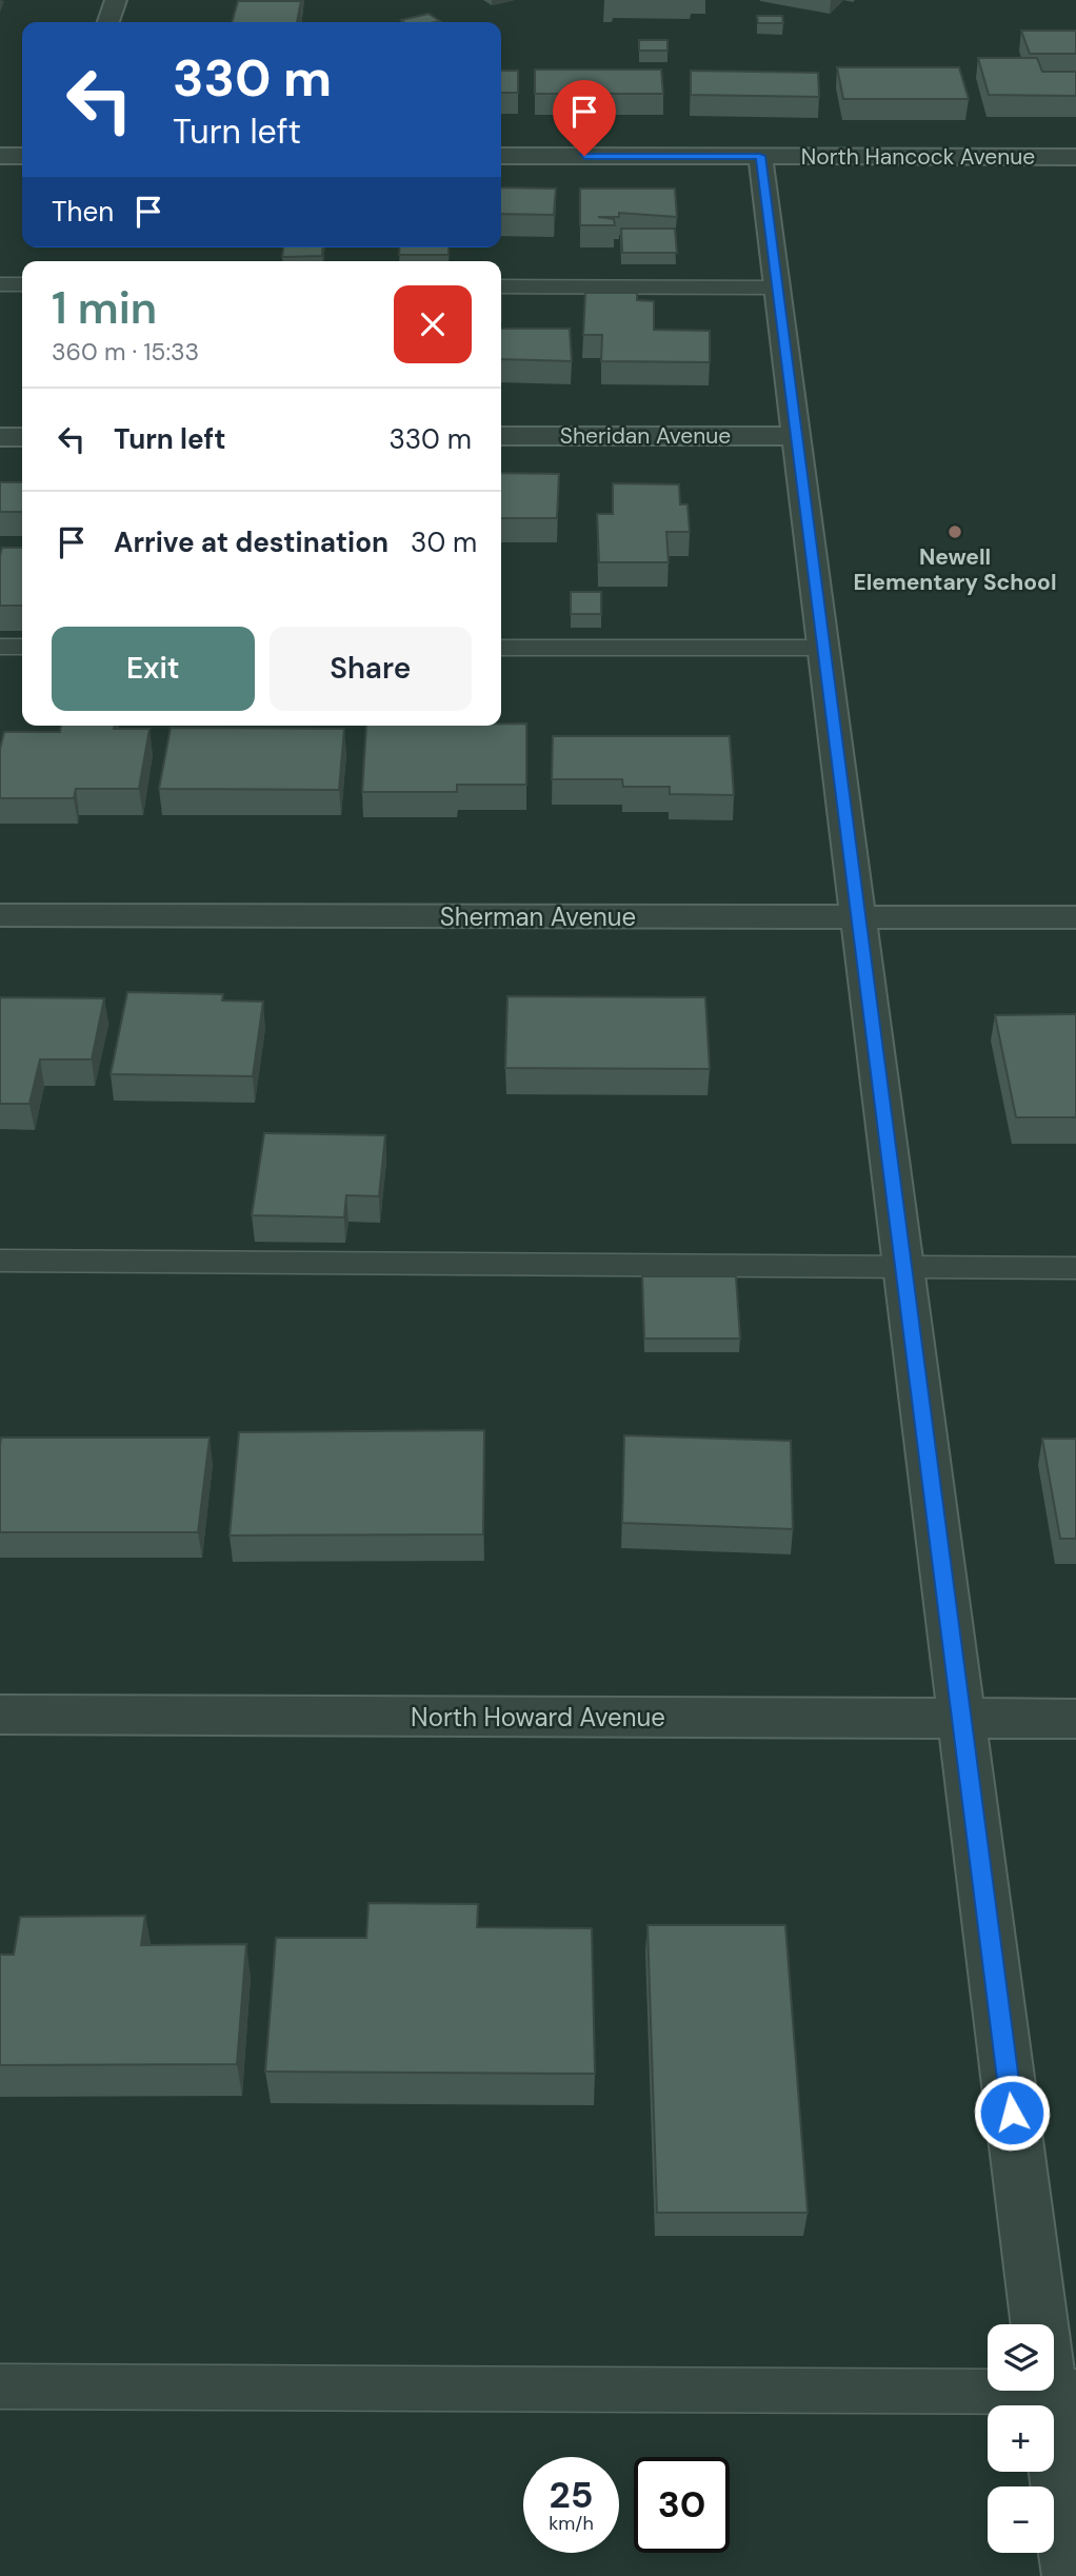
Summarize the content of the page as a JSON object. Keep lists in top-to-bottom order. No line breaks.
{"streets":{"street":["North Hancock Avenue","Sheridan Avenue","Sherman Avenue","North Howard Avenue"]},"places":["Newell Elementary School"],"page":{"turn":["330 m","Turn left"],"then":"Then","heading":["1 min","360 m · 15:33"],"list":[{"name":"Turn left","value":"330 m"},{"name":"Arrive at destination","value":"30 m"}],"buttons":["Exit","Share"],"map_buttons":["+","−"],"speed":"25 km/h","limit":"30"}}
